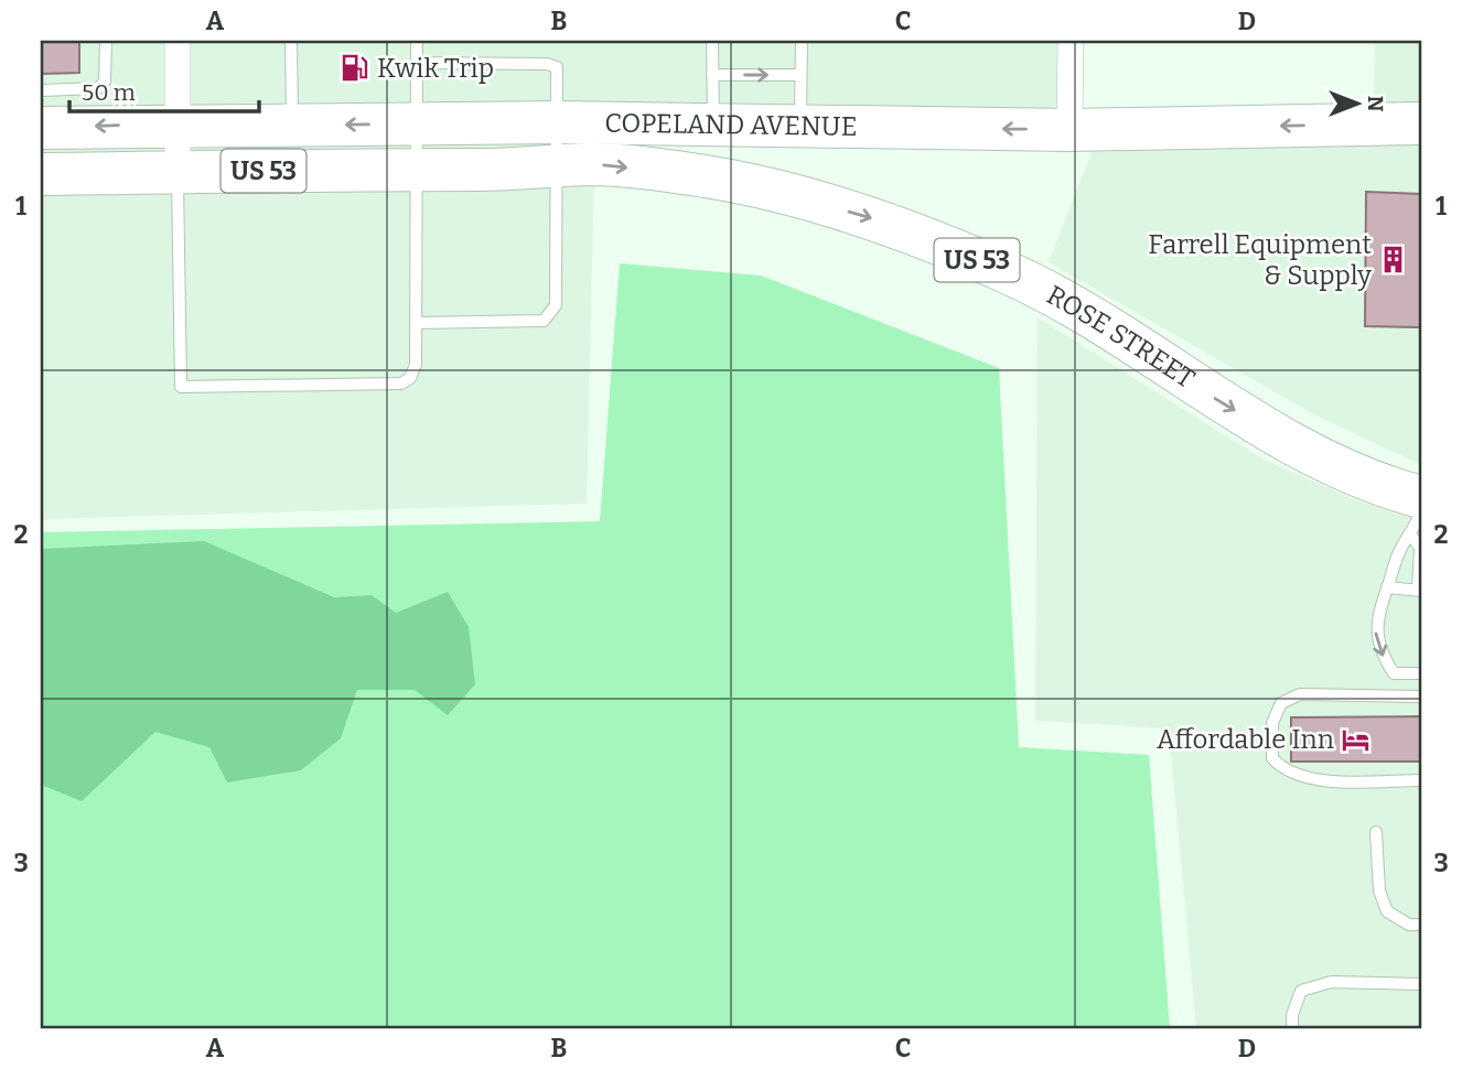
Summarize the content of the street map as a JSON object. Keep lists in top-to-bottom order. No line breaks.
{"streets":{"highway":["COPELAND AVENUE","US 53","ROSE STREET"]},"crossings":[["US 53","ROSE STREET"]],"one_way":["COPELAND AVENUE","ROSE STREET"],"places":{"fuel station":["Kwik Trip"],"building":["Farrell Equipment & Supply"],"hotel":["Affordable Inn"]},"scale_bar":"50 m","north":"right","grid":{"columns":["A","B","C","D"],"rows":["1","2","3"]}}
